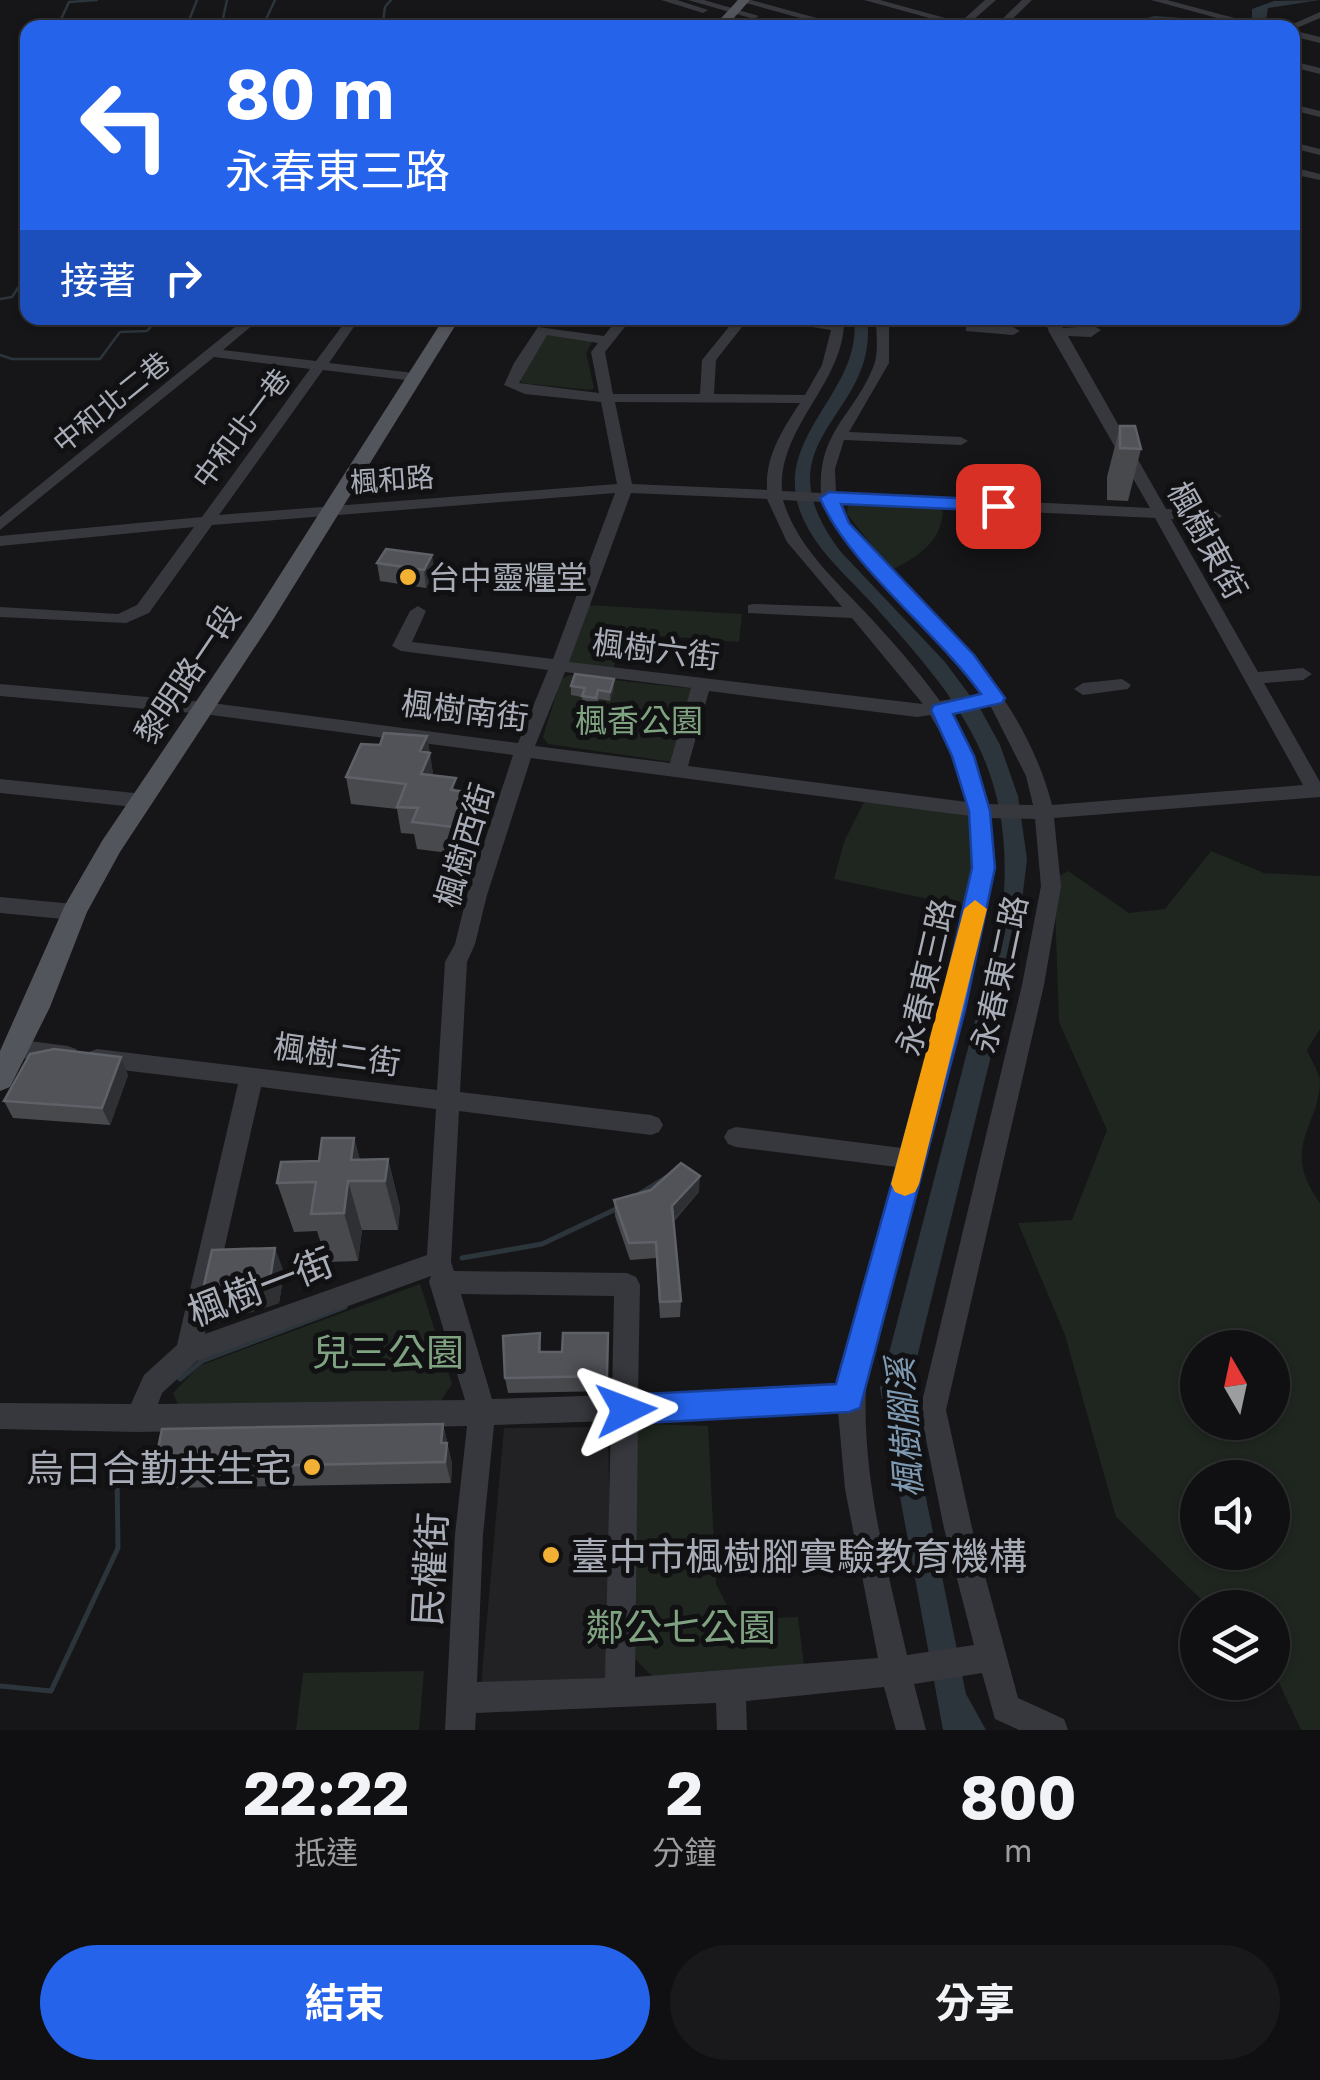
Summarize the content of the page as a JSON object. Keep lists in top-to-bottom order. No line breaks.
{"streets":{"main road":["黎明路一段"],"street":["中和北二巷","中和北一巷","楓和路","楓樹東街","楓樹六街","楓樹南街","楓樹西街","永春東二路","永春東三路","楓樹二街","楓樹一街","民權街"]},"crossings":[["中和北一巷","楓和路"],["楓和路","黎明路一段"],["楓和路","楓樹西街"],["楓和路","永春東二路"],["楓和路","永春東三路"],["楓樹六街","楓樹西街"],["楓樹六街","永春東二路"],["楓樹六街","永春東三路"],["黎明路一段","楓樹南街"],["黎明路一段","楓樹二街"],["楓樹南街","楓樹西街"],["楓樹南街","永春東二路"],["楓樹南街","永春東三路"],["楓樹西街","楓樹二街"],["楓樹西街","楓樹一街"],["楓樹西街","民權街"]],"water":["楓樹腳溪"],"parks":["楓香公園","兒三公園","鄰公七公園"],"places":["台中靈糧堂","烏日合勤共生宅","臺中市楓樹腳實驗教育機構"],"north":"top","page":{"turn":["80 m","永春東三路"],"then":"接著","eta":["22:22","抵達","2","分鐘","800","m"],"buttons":["結束","分享"]}}
